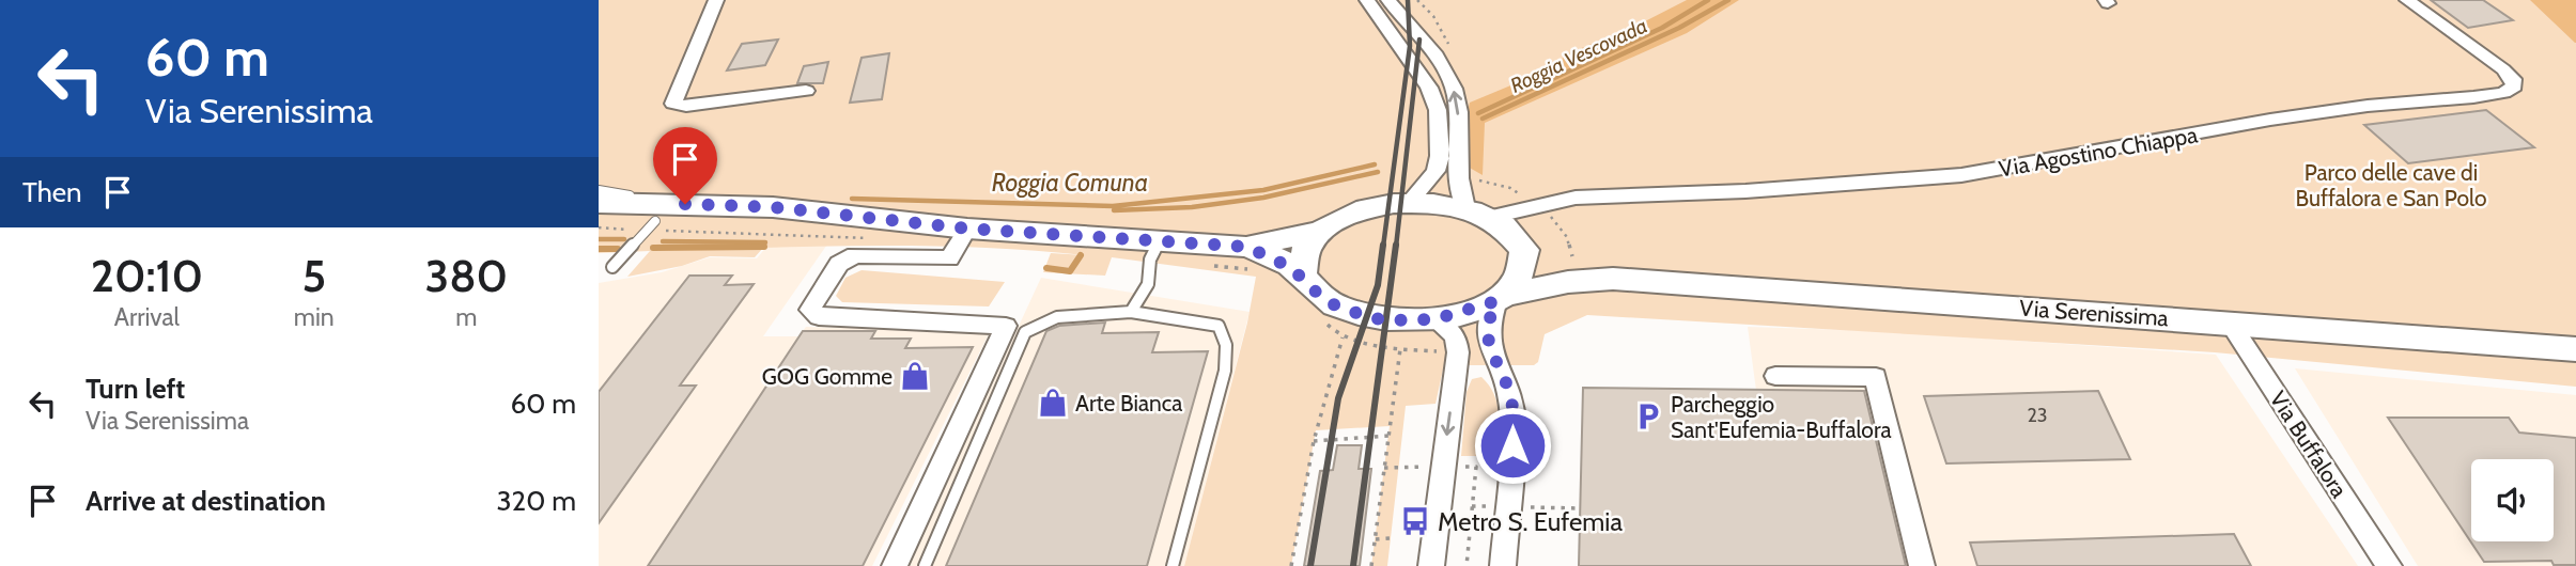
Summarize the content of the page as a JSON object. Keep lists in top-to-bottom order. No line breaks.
{"streets":{"main road":["Via Serenissima"],"street":["Via Agostino Chiappa","Via Buffalora"]},"crossings":[["Via Agostino Chiappa","Via Serenissima"],["Via Serenissima","Via Buffalora"]],"water":["Roggia Vescovada","Roggia Comuna"],"parks":["Parco delle cave di Buffalora e San Polo"],"places":{"shop":["GOG Gomme","Arte Bianca"],"parking":["Parcheggio Sant'Eufemia-Buffalora"],"bus stop":["Metro S. Eufemia"]},"house_numbers":["23"],"page":{"turn":["60 m","Via Serenissima"],"then":"Then","eta":["20:10","Arrival","5","min","380","m"],"list":[{"name":"Turn left","note":"Via Serenissima","value":"60 m"},{"name":"Arrive at destination","value":"320 m"}]}}
